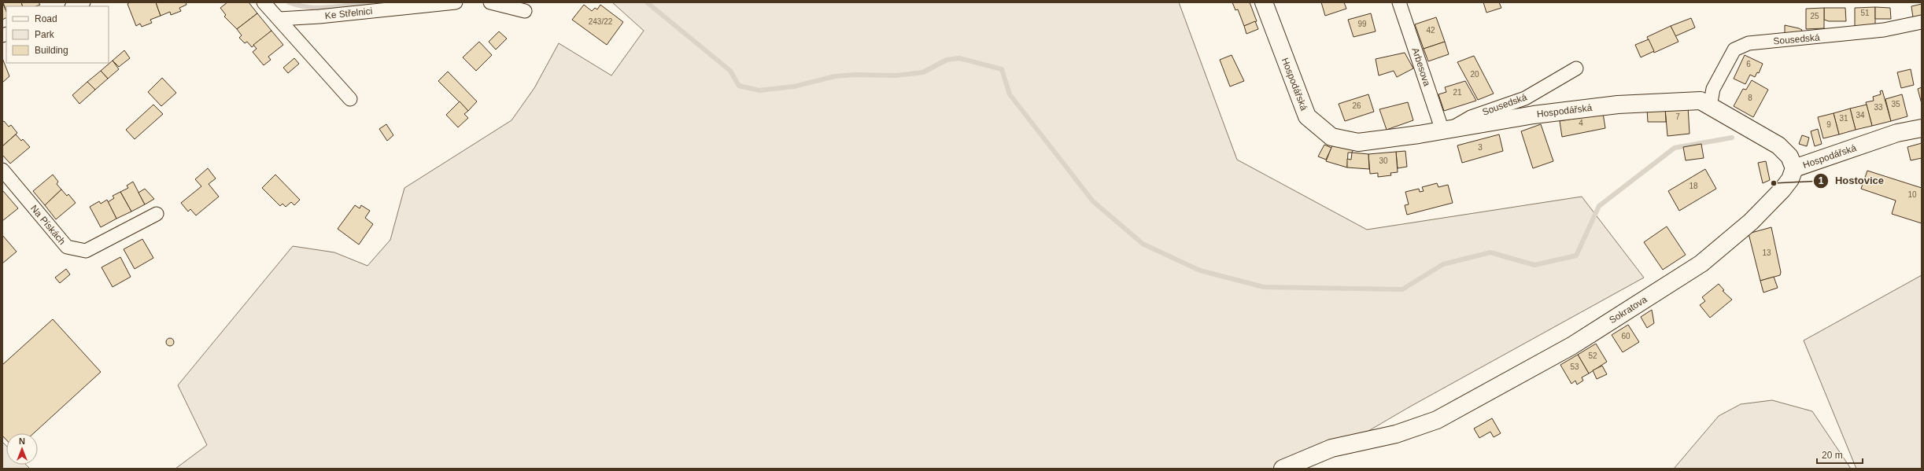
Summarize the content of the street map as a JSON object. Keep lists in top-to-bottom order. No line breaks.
{"streets":{"street":["Ke Střelnici","Sousedská","Arbesova","Hospodářská","Na Pískách","Sokratova"]},"crossings":[["Sousedská","Arbesova"],["Sousedská","Hospodářská"],["Arbesova","Hospodářská"],["Hospodářská","Sokratova"]],"places":["Hostovice"],"house_numbers":["51","25","243/22","99","42","6","20","21","8","35","26","33","34","7","31","4","9","3","30","18","10","13","60","52","53"],"legend":["Road","Park","Building"],"scale_bar":"20 m","north":"top"}
